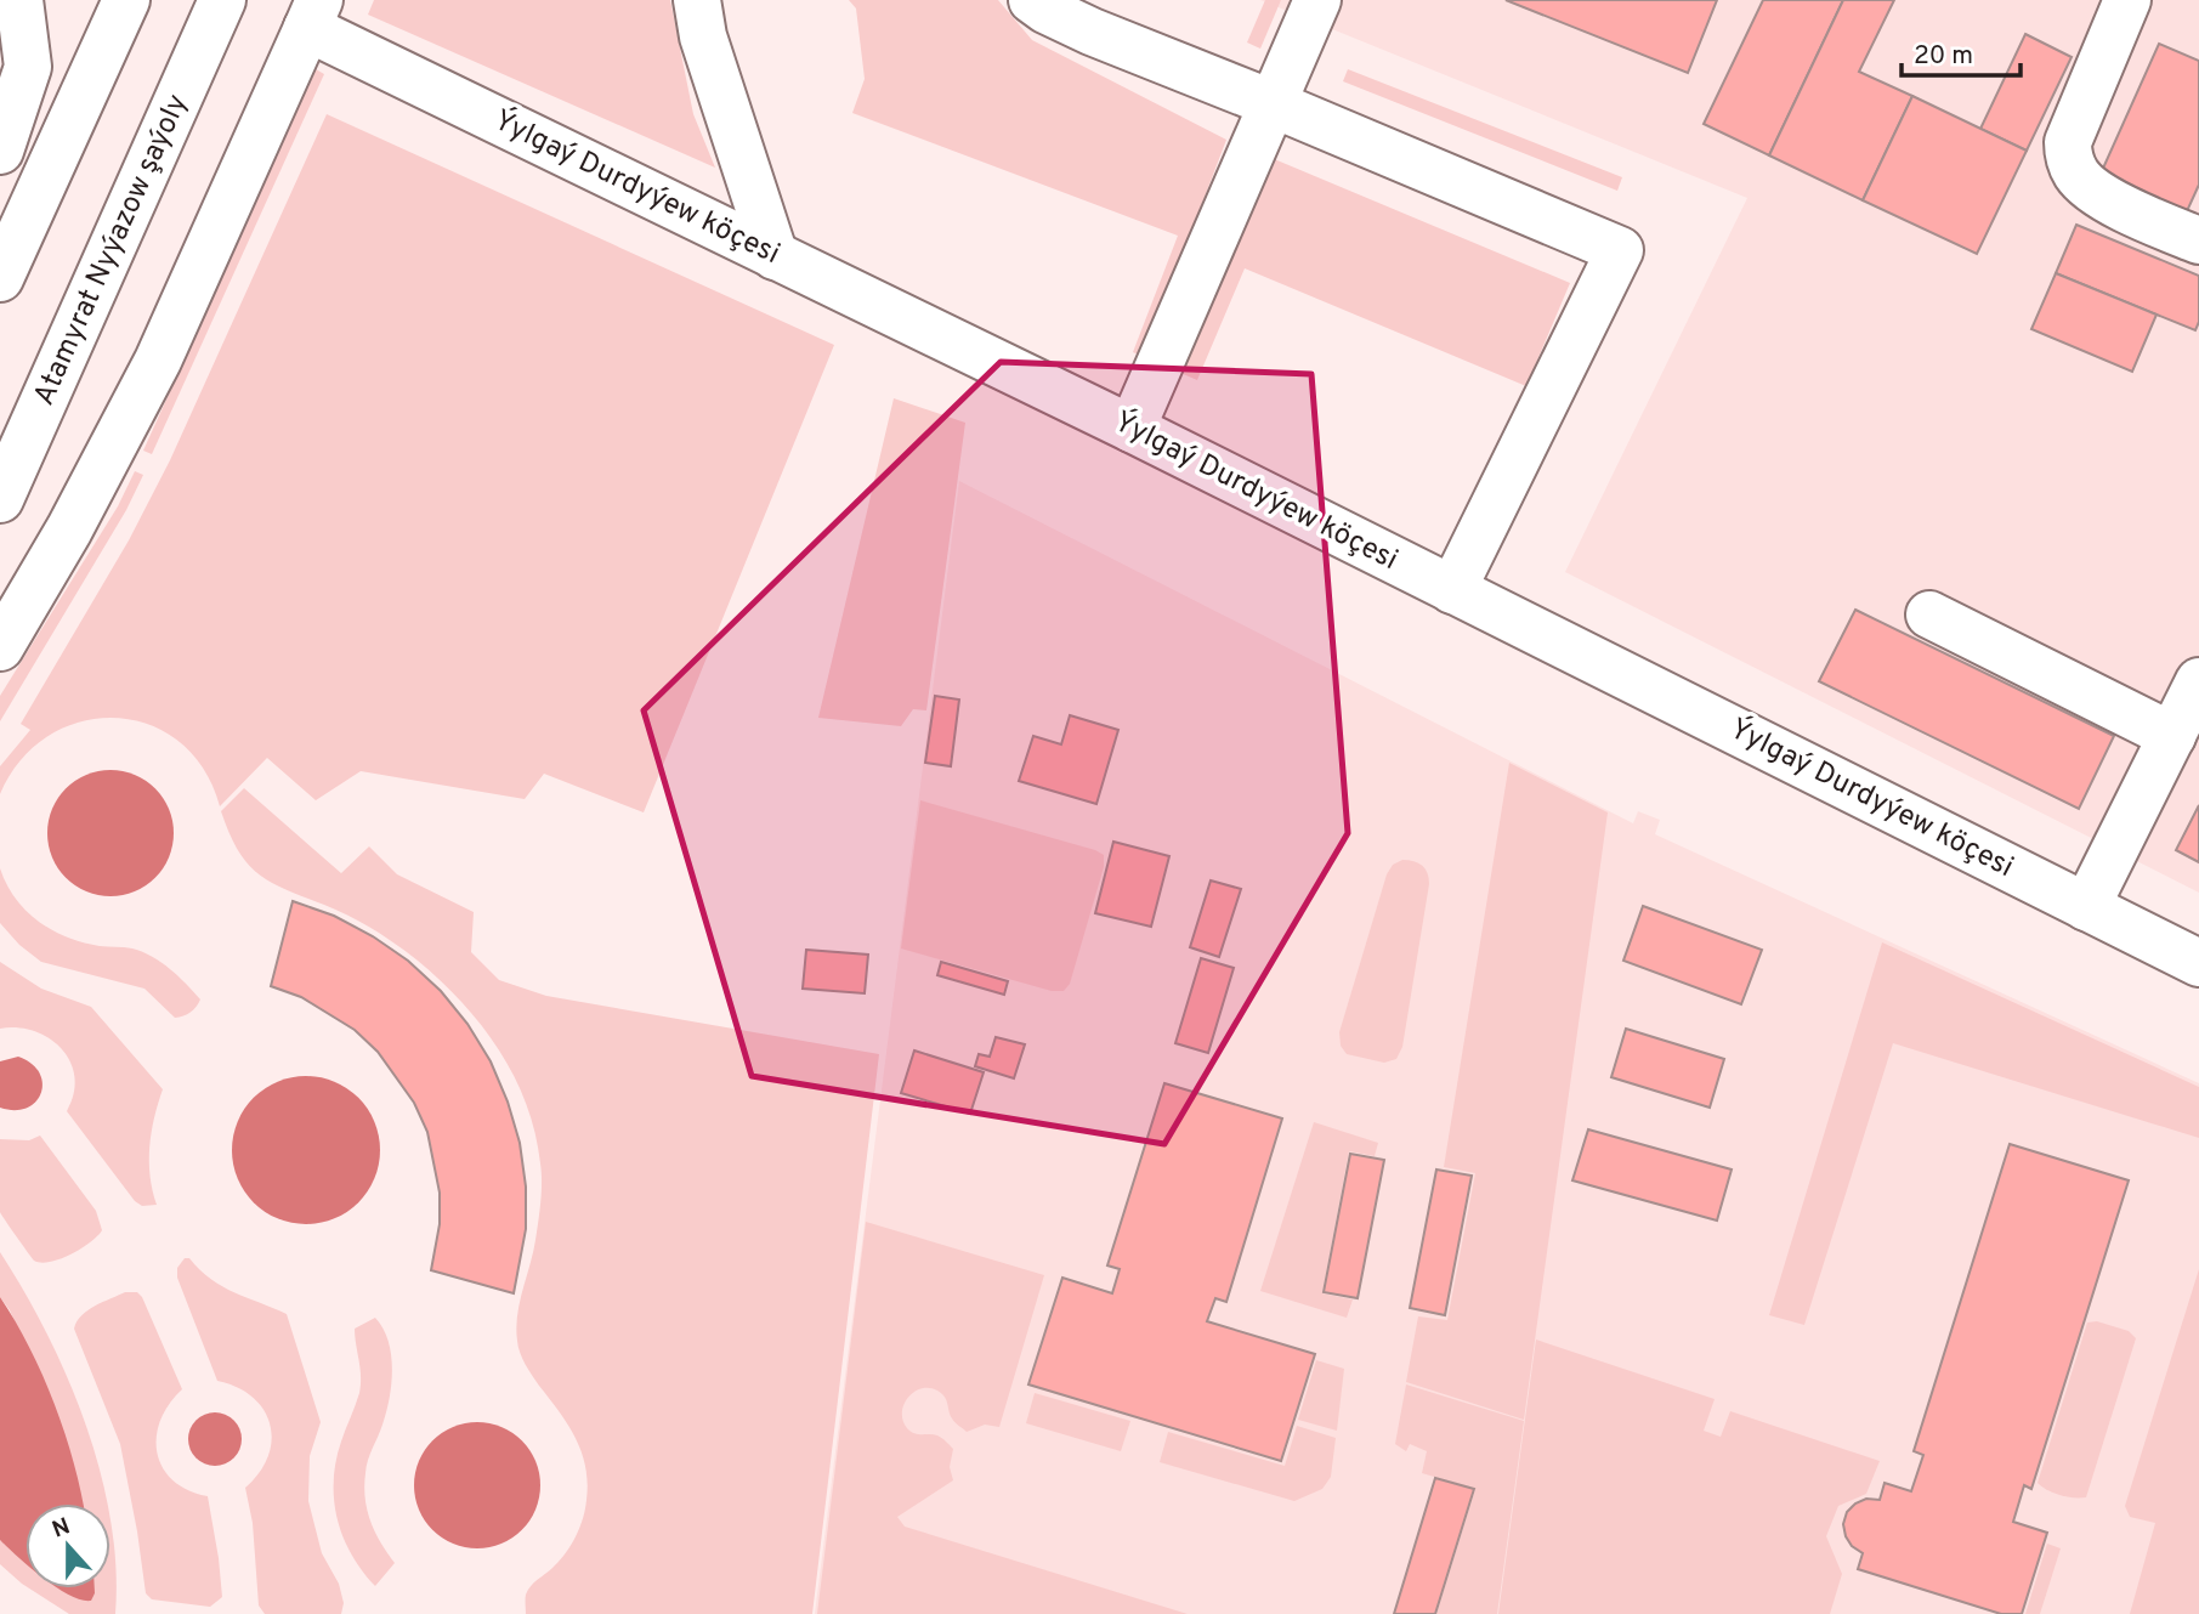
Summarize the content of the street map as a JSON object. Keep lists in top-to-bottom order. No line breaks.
{"streets":{"main road":["Ýylgaý Durdyýew köçesi","Atamyrat Nyýazow şaýoly"]},"scale_bar":"20 m","north":"top"}
